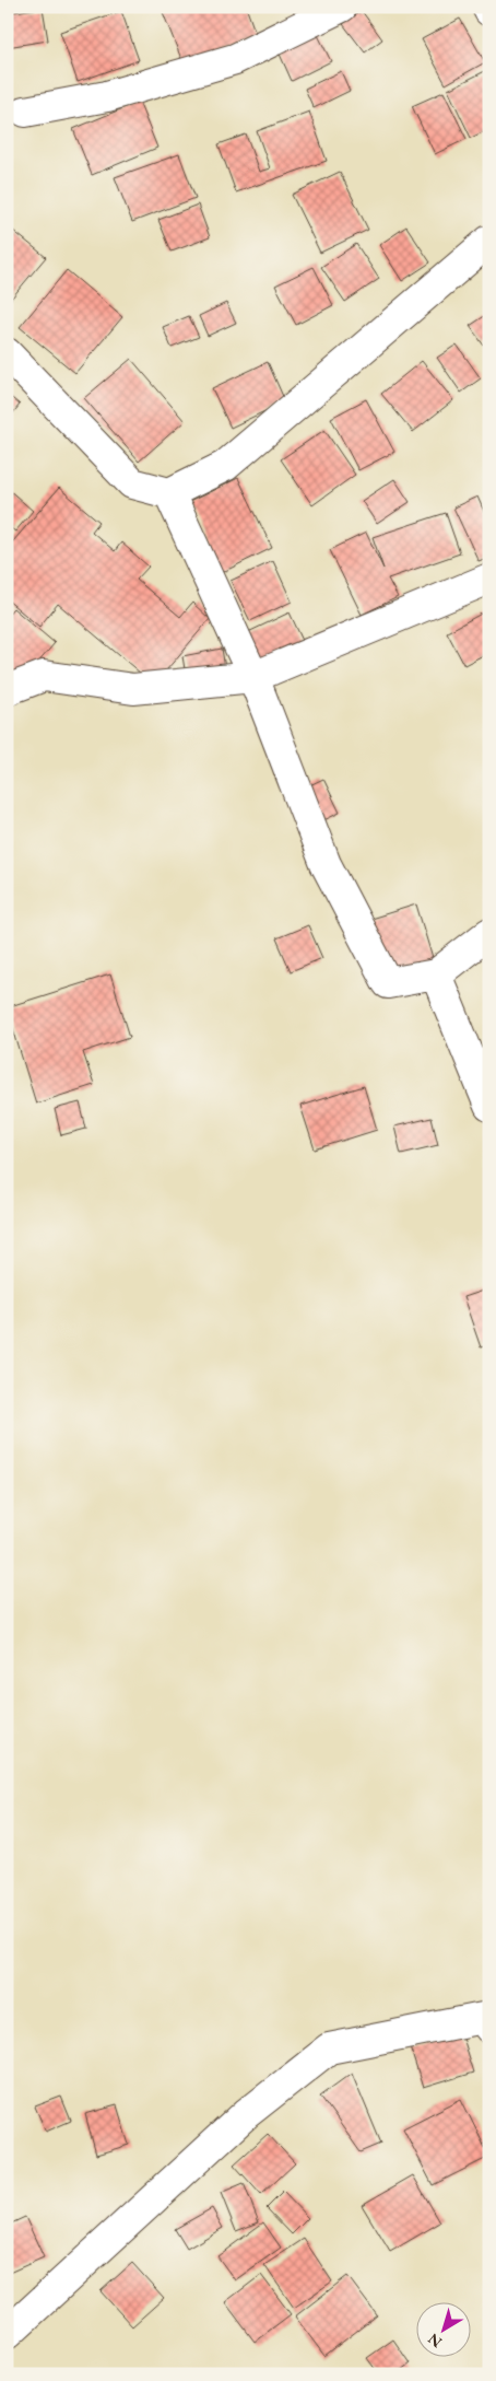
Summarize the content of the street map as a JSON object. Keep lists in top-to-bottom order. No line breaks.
{"north":"bottom left"}
